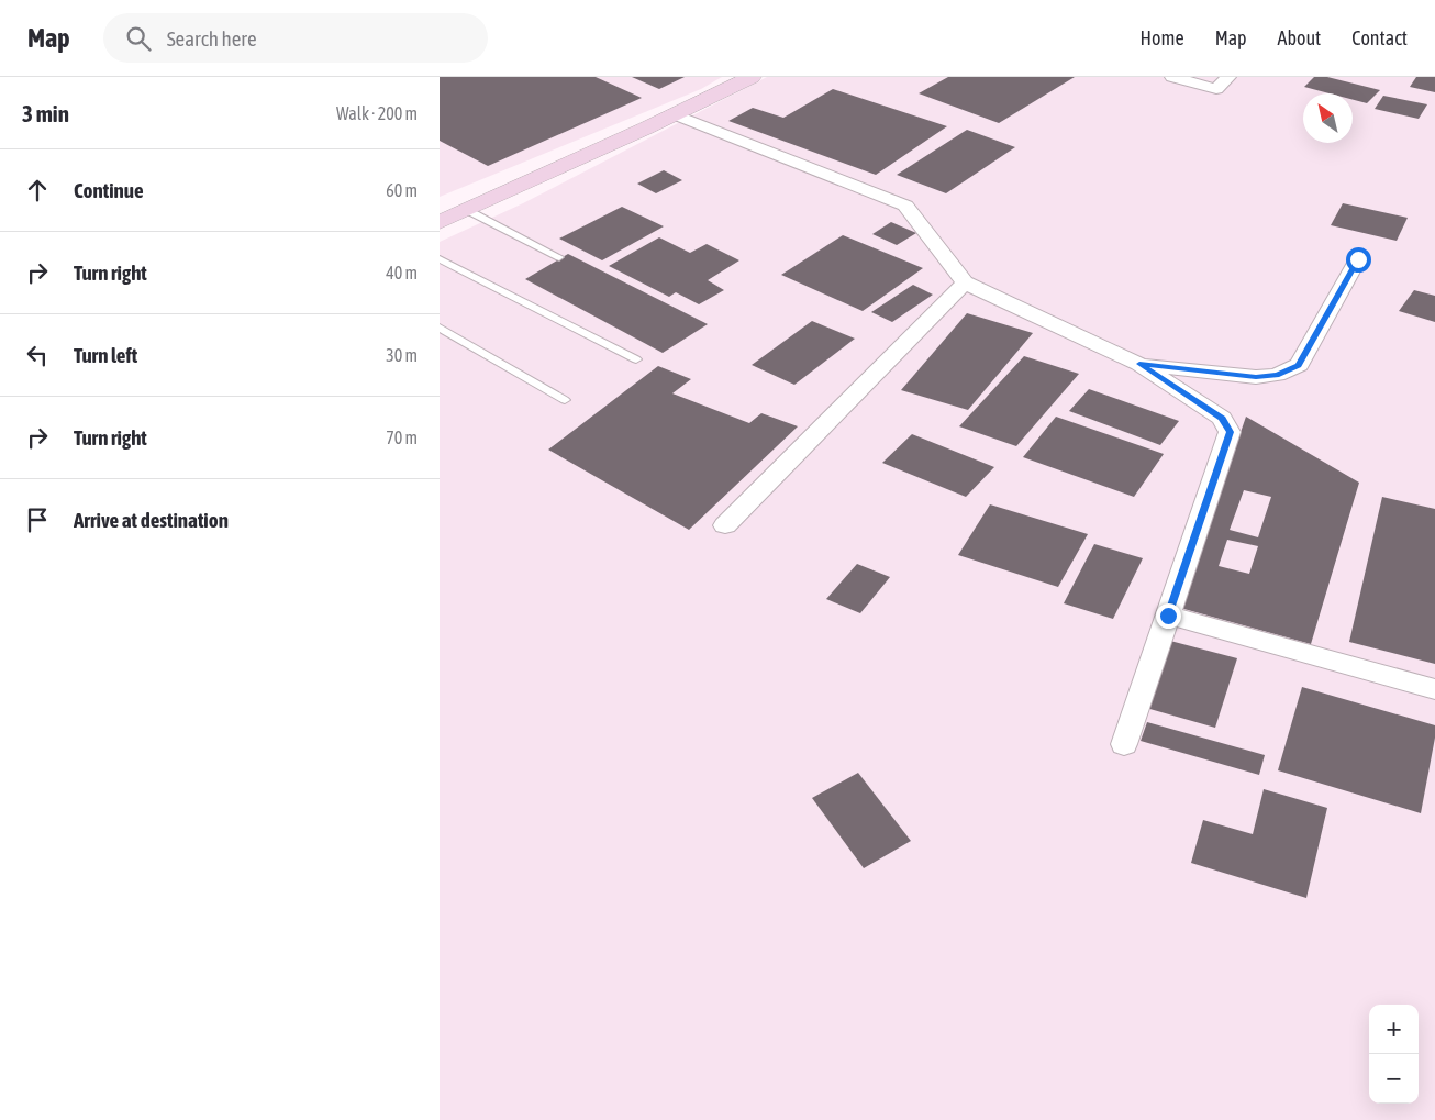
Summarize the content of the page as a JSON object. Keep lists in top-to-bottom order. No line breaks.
{"north":"top left","page":{"header":"Map","search":"Search here","nav":["Home","Map","About","Contact"],"heading":["3 min","Walk · 200 m"],"list":[["Continue","60 m"],["Turn right","40 m"],["Turn left","30 m"],["Turn right","70 m"],"Arrive at destination"],"map_buttons":["+","−"]}}
